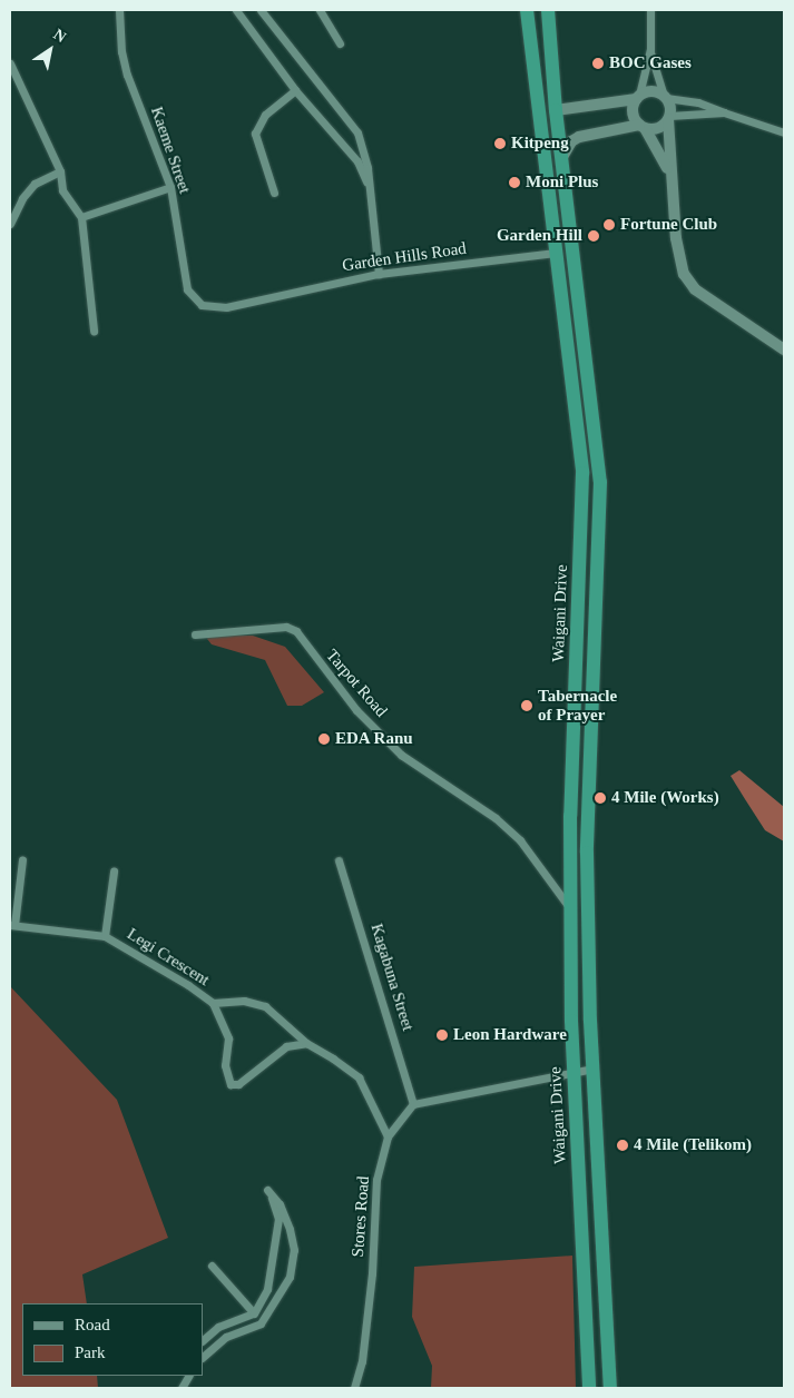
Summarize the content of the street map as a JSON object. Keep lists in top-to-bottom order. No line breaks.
{"streets":{"highway":["Waigani Drive"],"street":["Kaeme Street","Garden Hills Road","Tarpot Road","Legi Crescent","Kagabuna Street","Stores Road"]},"crossings":[["Kaeme Street","Garden Hills Road"],["Garden Hills Road","Waigani Drive"],["Waigani Drive","Tarpot Road"],["Kagabuna Street","Stores Road"]],"places":["BOC Gases","Kitpeng","Moni Plus","Fortune Club","Garden Hill","Tabernacle of Prayer","EDA Ranu","4 Mile (Works)","Leon Hardware","4 Mile (Telikom)"],"legend":["Road","Park"],"north":"top right"}
